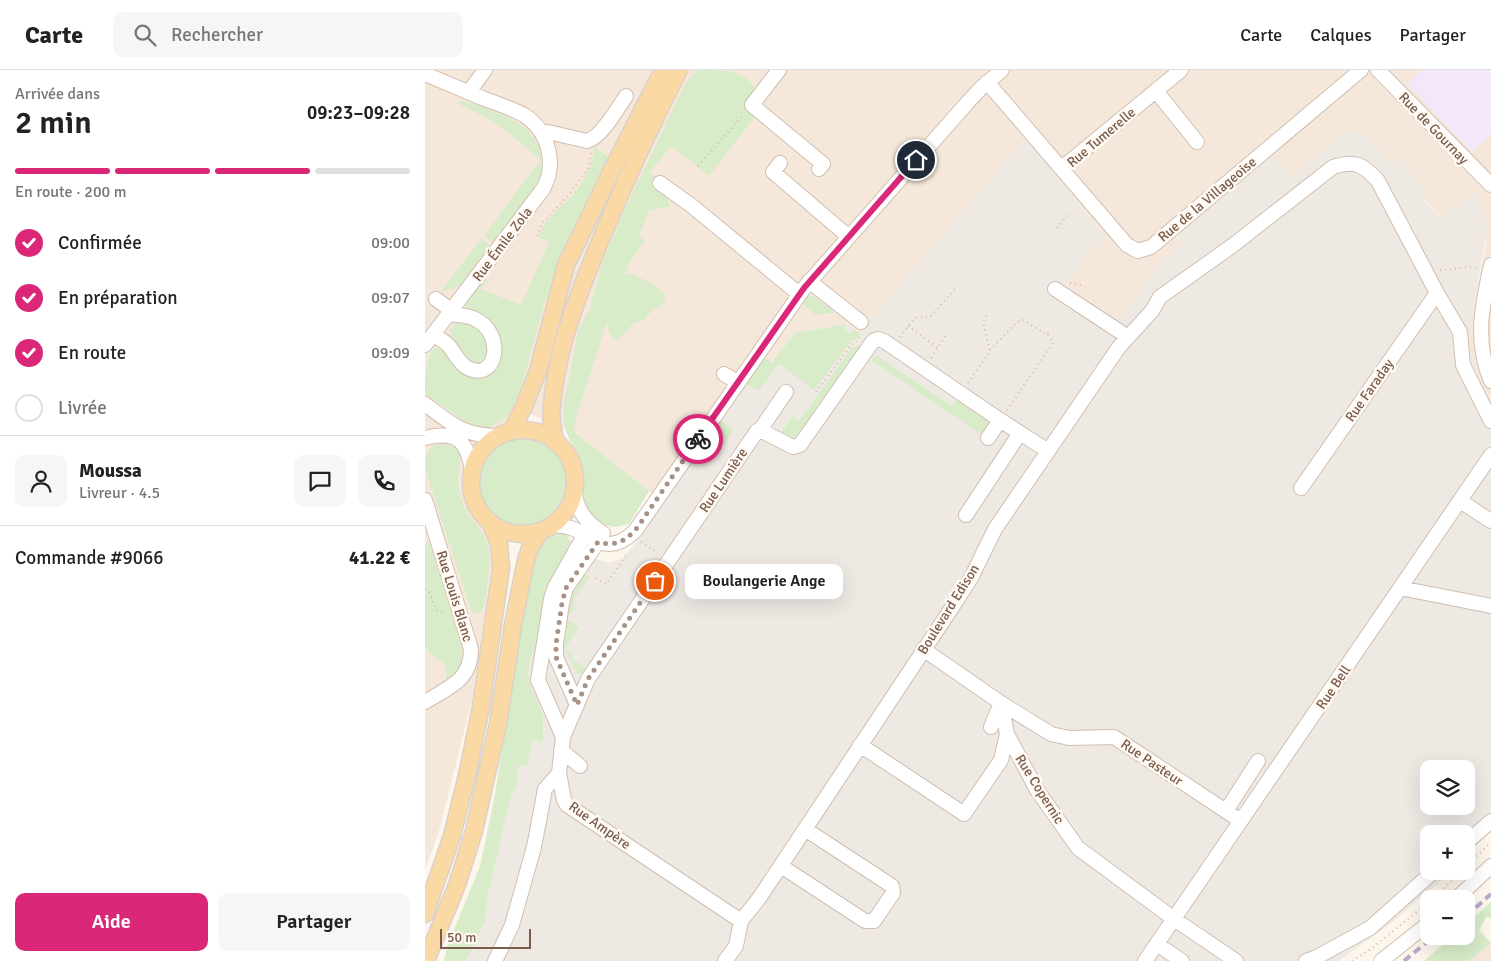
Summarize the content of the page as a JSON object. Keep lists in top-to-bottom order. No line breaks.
{"streets":{"street":["Rue de Gournay","Rue Tumerelle","Rue de la Villageoise","Rue Émile Zola","Rue Faraday","Rue Lumière","Rue Louis Blanc","Boulevard Edison","Rue Bell","Rue Pasteur","Rue Copernic","Rue Ampère"]},"crossings":[["Rue Tumerelle","Rue de la Villageoise"],["Rue Faraday","Boulevard Edison"],["Rue Lumière","Rue Ampère"],["Boulevard Edison","Rue Ampère"],["Rue Bell","Rue Pasteur"],["Rue Bell","Rue Copernic"],["Rue Pasteur","Rue Copernic"]],"places":["Boulangerie Ange"],"scale_bar":"50 m","page":{"header":"Carte","search":"Rechercher","nav":["Carte","Calques","Partager"],"heading":["2 min","Arrivée dans","09:23–09:28"],"panel":["Moussa","Livreur · 4.5","Commande #9066","41.22 €"],"bar":"En route · 200 m","list":[["Confirmée","09:00"],["En préparation","09:07"],["En route","09:09"],"Livrée"],"bubble":"Boulangerie Ange","map_buttons":["+","−"],"buttons":["Aide","Partager"],"scale":"50 m"}}
